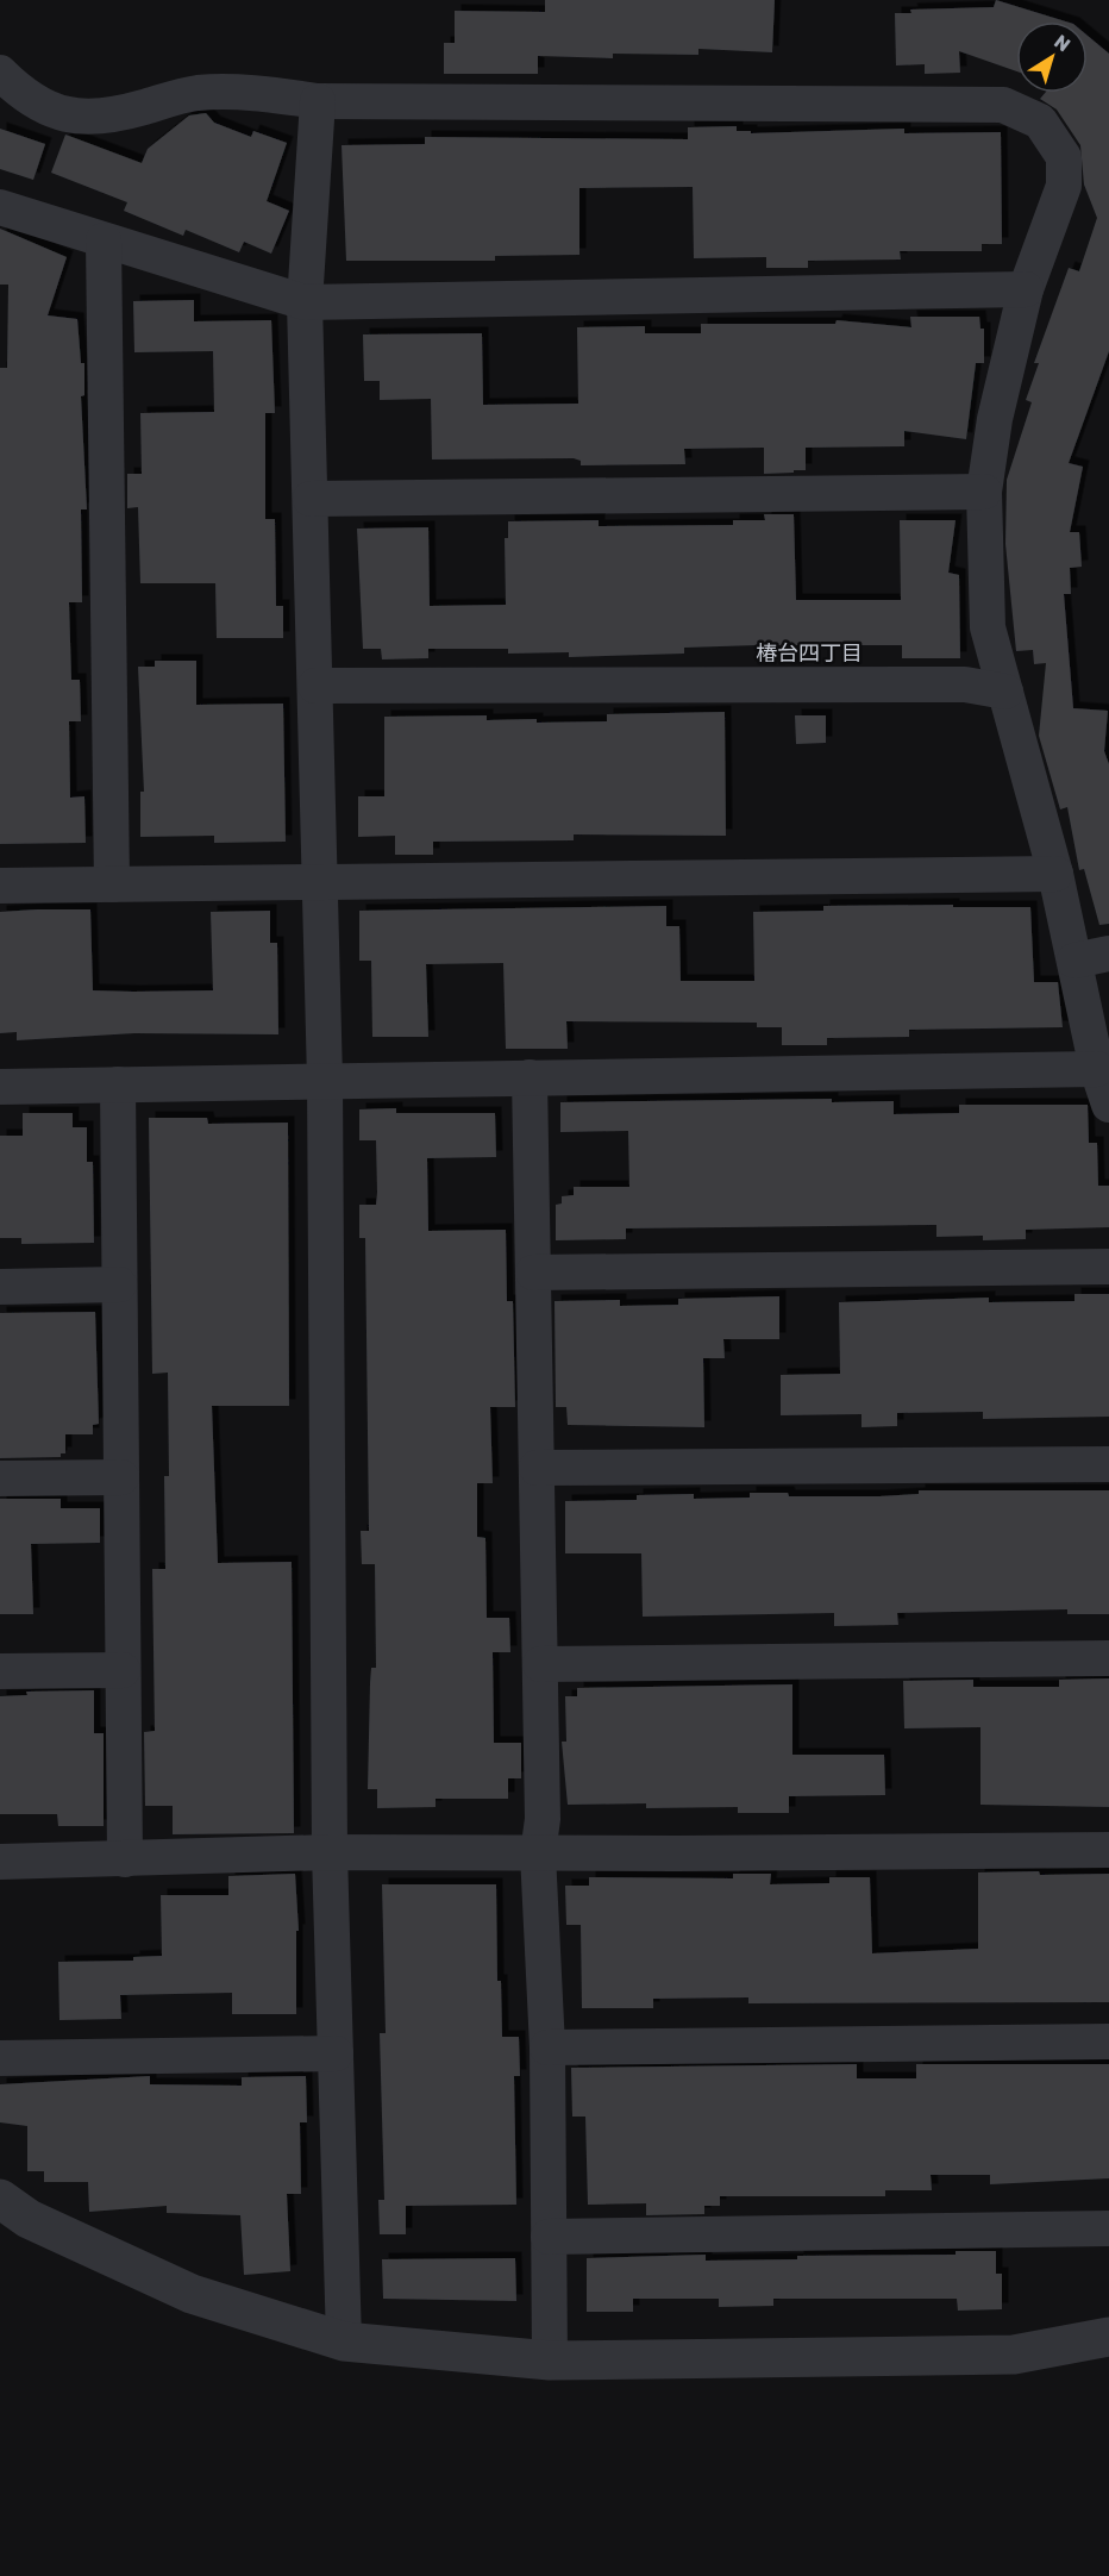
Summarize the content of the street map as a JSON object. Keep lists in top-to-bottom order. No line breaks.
{"districts":["椿台四丁目"],"north":"top right"}
